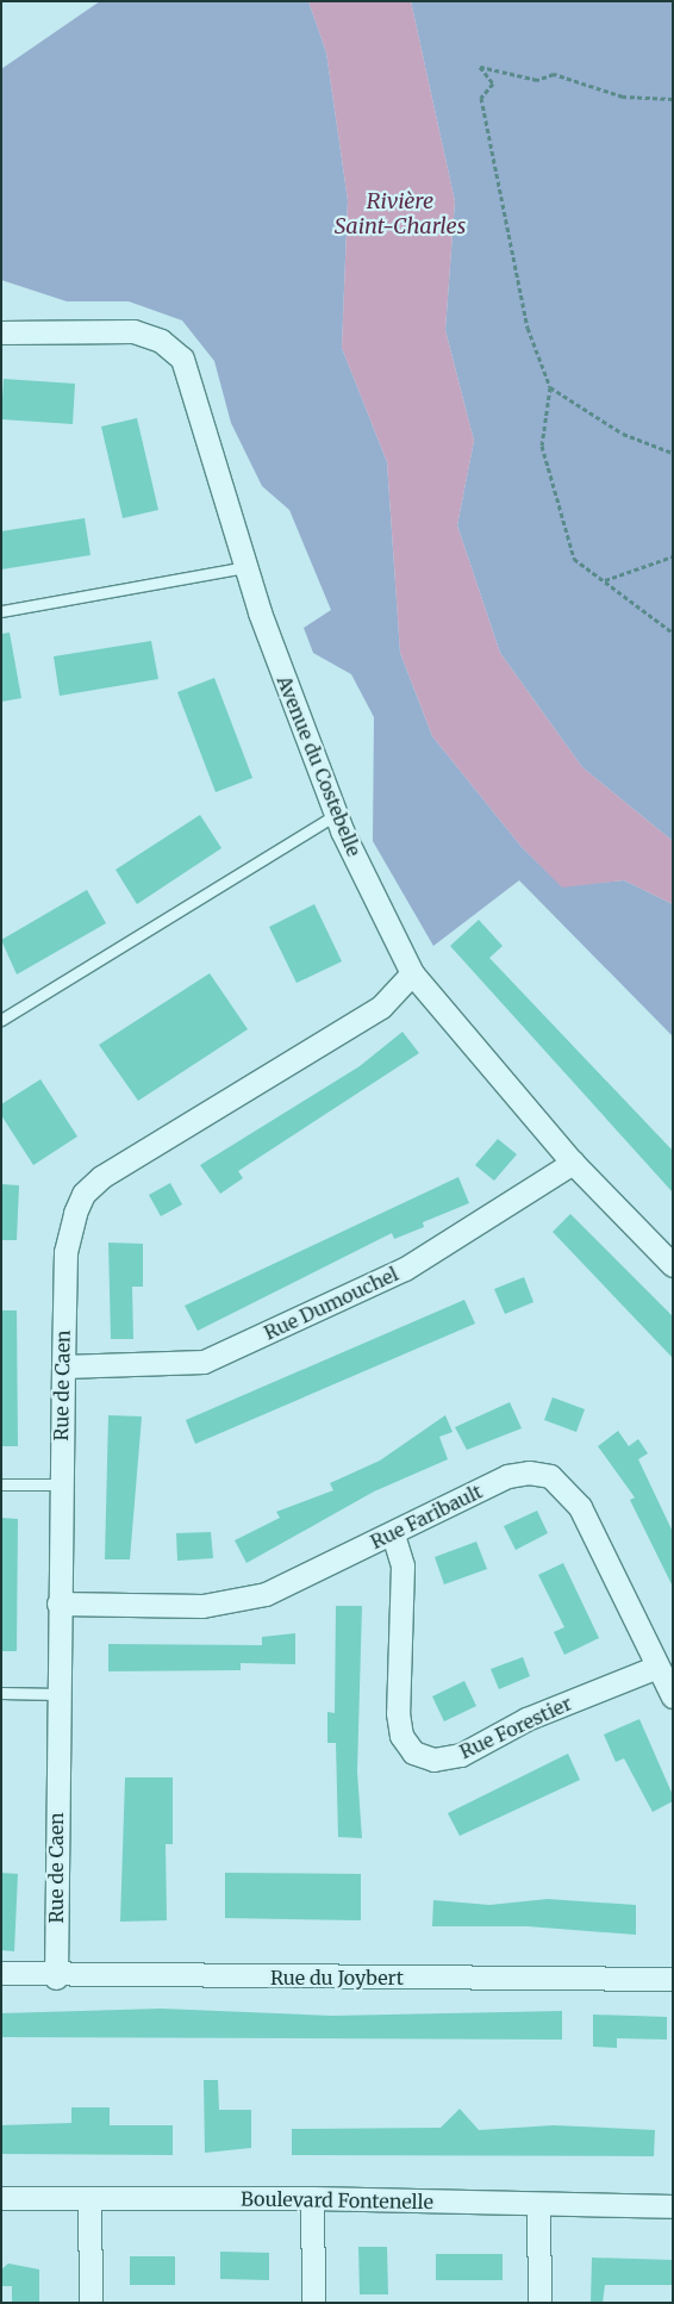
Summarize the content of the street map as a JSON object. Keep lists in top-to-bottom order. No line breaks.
{"streets":{"street":["Avenue du Costebelle","Rue Dumouchel","Rue de Caen","Rue Faribault","Rue Forestier","Rue du Joybert","Boulevard Fontenelle"]},"crossings":[["Avenue du Costebelle","Rue Dumouchel"],["Avenue du Costebelle","Rue de Caen"],["Rue Dumouchel","Rue de Caen"],["Rue de Caen","Rue Faribault"],["Rue de Caen","Rue du Joybert"],["Rue Faribault","Rue Forestier"]],"water":["Rivière Saint-Charles"]}
